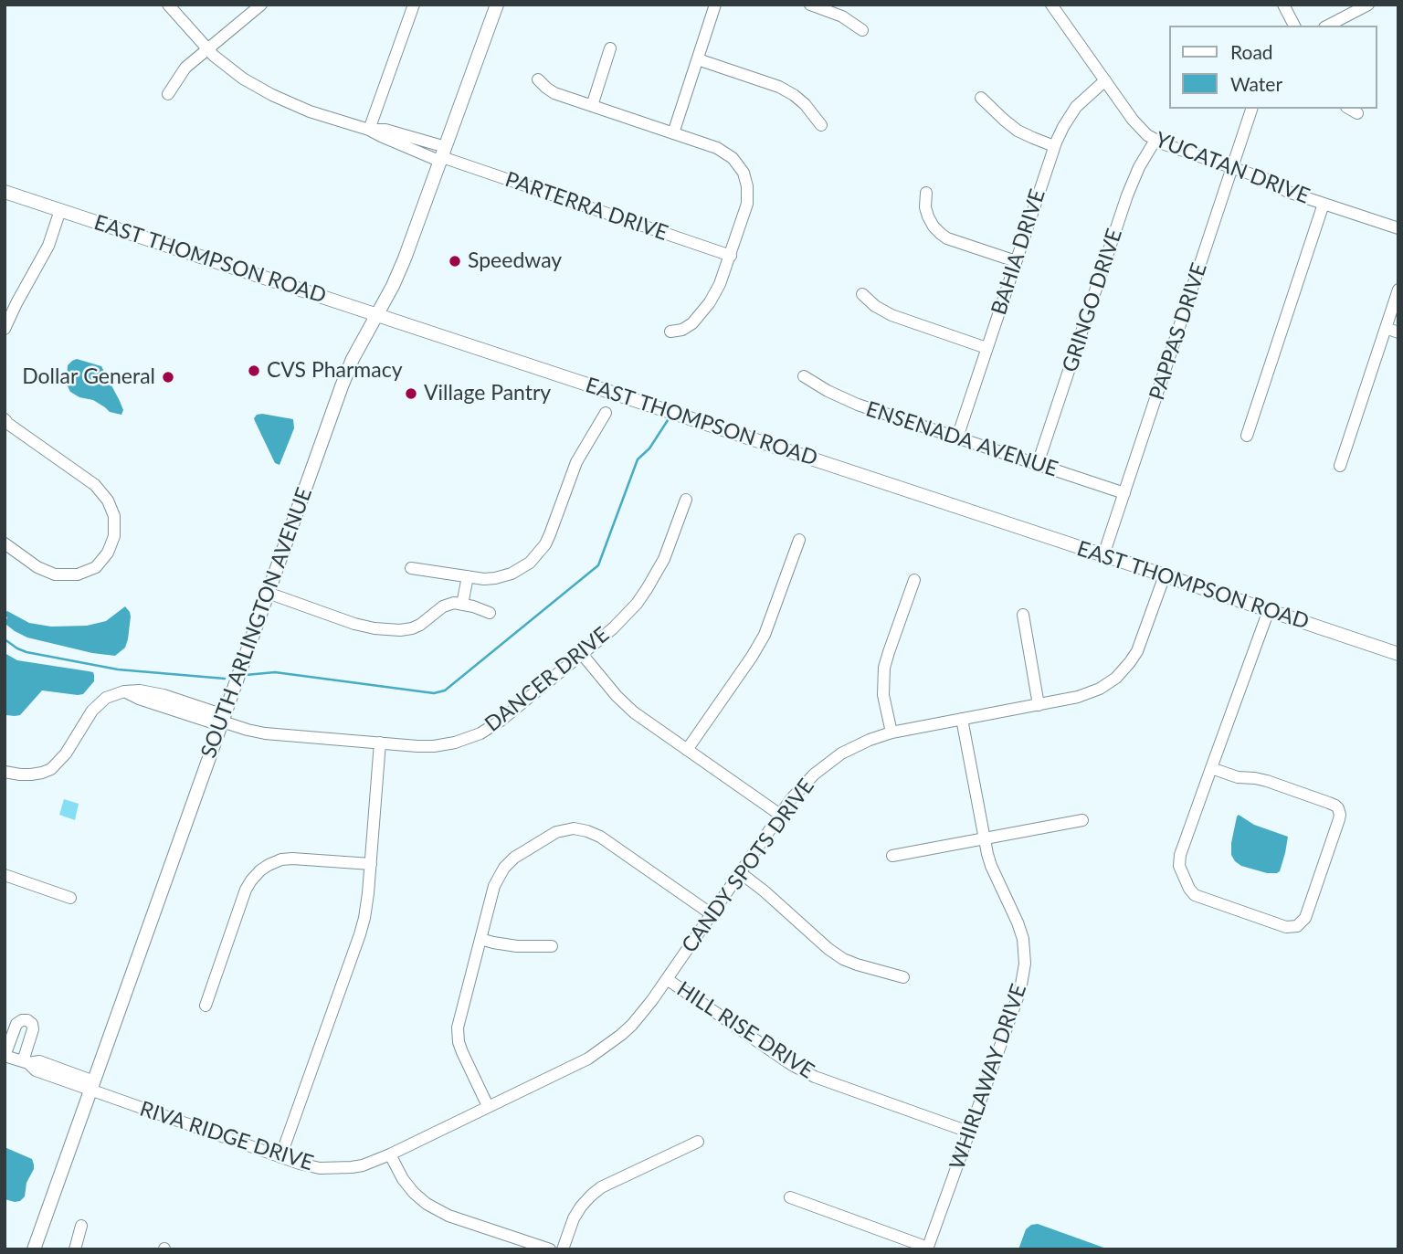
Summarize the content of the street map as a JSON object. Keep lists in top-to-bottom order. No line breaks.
{"streets":{"main road":["EAST THOMPSON ROAD","SOUTH ARLINGTON AVENUE"],"street":["YUCATAN DRIVE","PARTERRA DRIVE","BAHIA DRIVE","GRINGO DRIVE","PAPPAS DRIVE","ENSENADA AVENUE","DANCER DRIVE","CANDY SPOTS DRIVE","HILL RISE DRIVE","WHIRLAWAY DRIVE","RIVA RIDGE DRIVE"]},"crossings":[["YUCATAN DRIVE","BAHIA DRIVE"],["YUCATAN DRIVE","GRINGO DRIVE"],["YUCATAN DRIVE","PAPPAS DRIVE"],["PARTERRA DRIVE","SOUTH ARLINGTON AVENUE"],["BAHIA DRIVE","ENSENADA AVENUE"],["EAST THOMPSON ROAD","PAPPAS DRIVE"],["EAST THOMPSON ROAD","SOUTH ARLINGTON AVENUE"],["EAST THOMPSON ROAD","CANDY SPOTS DRIVE"],["GRINGO DRIVE","ENSENADA AVENUE"],["PAPPAS DRIVE","ENSENADA AVENUE"],["SOUTH ARLINGTON AVENUE","DANCER DRIVE"],["SOUTH ARLINGTON AVENUE","RIVA RIDGE DRIVE"],["CANDY SPOTS DRIVE","HILL RISE DRIVE"],["CANDY SPOTS DRIVE","WHIRLAWAY DRIVE"],["CANDY SPOTS DRIVE","RIVA RIDGE DRIVE"],["HILL RISE DRIVE","WHIRLAWAY DRIVE"]],"places":["Speedway","CVS Pharmacy","Dollar General","Village Pantry"],"legend":["Road","Water"]}
